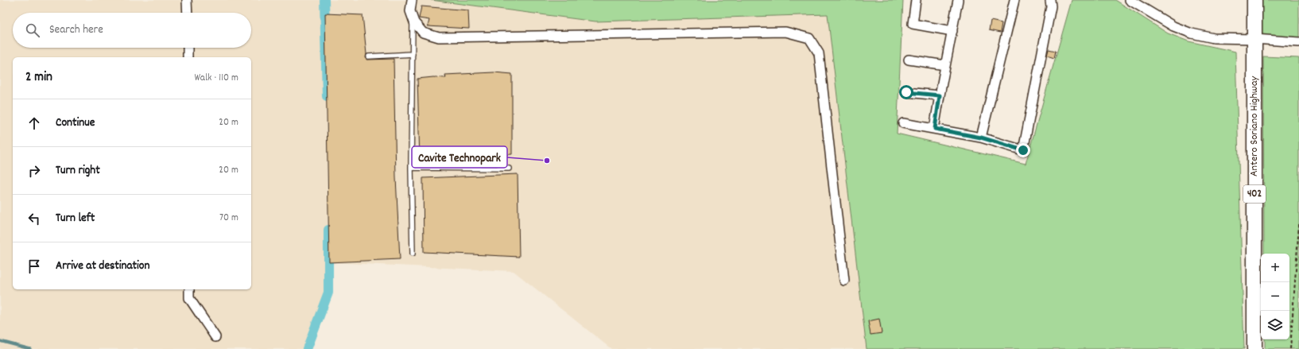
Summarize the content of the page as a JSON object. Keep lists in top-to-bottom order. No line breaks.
{"streets":{"main road":["Antero Soriano Highway","402"]},"places":["Cavite Technopark"],"page":{"search":"Search here","heading":["2 min","Walk · 110 m"],"list":[["Continue","20 m"],["Turn right","20 m"],["Turn left","70 m"],"Arrive at destination"],"map_buttons":["+","−"]}}
